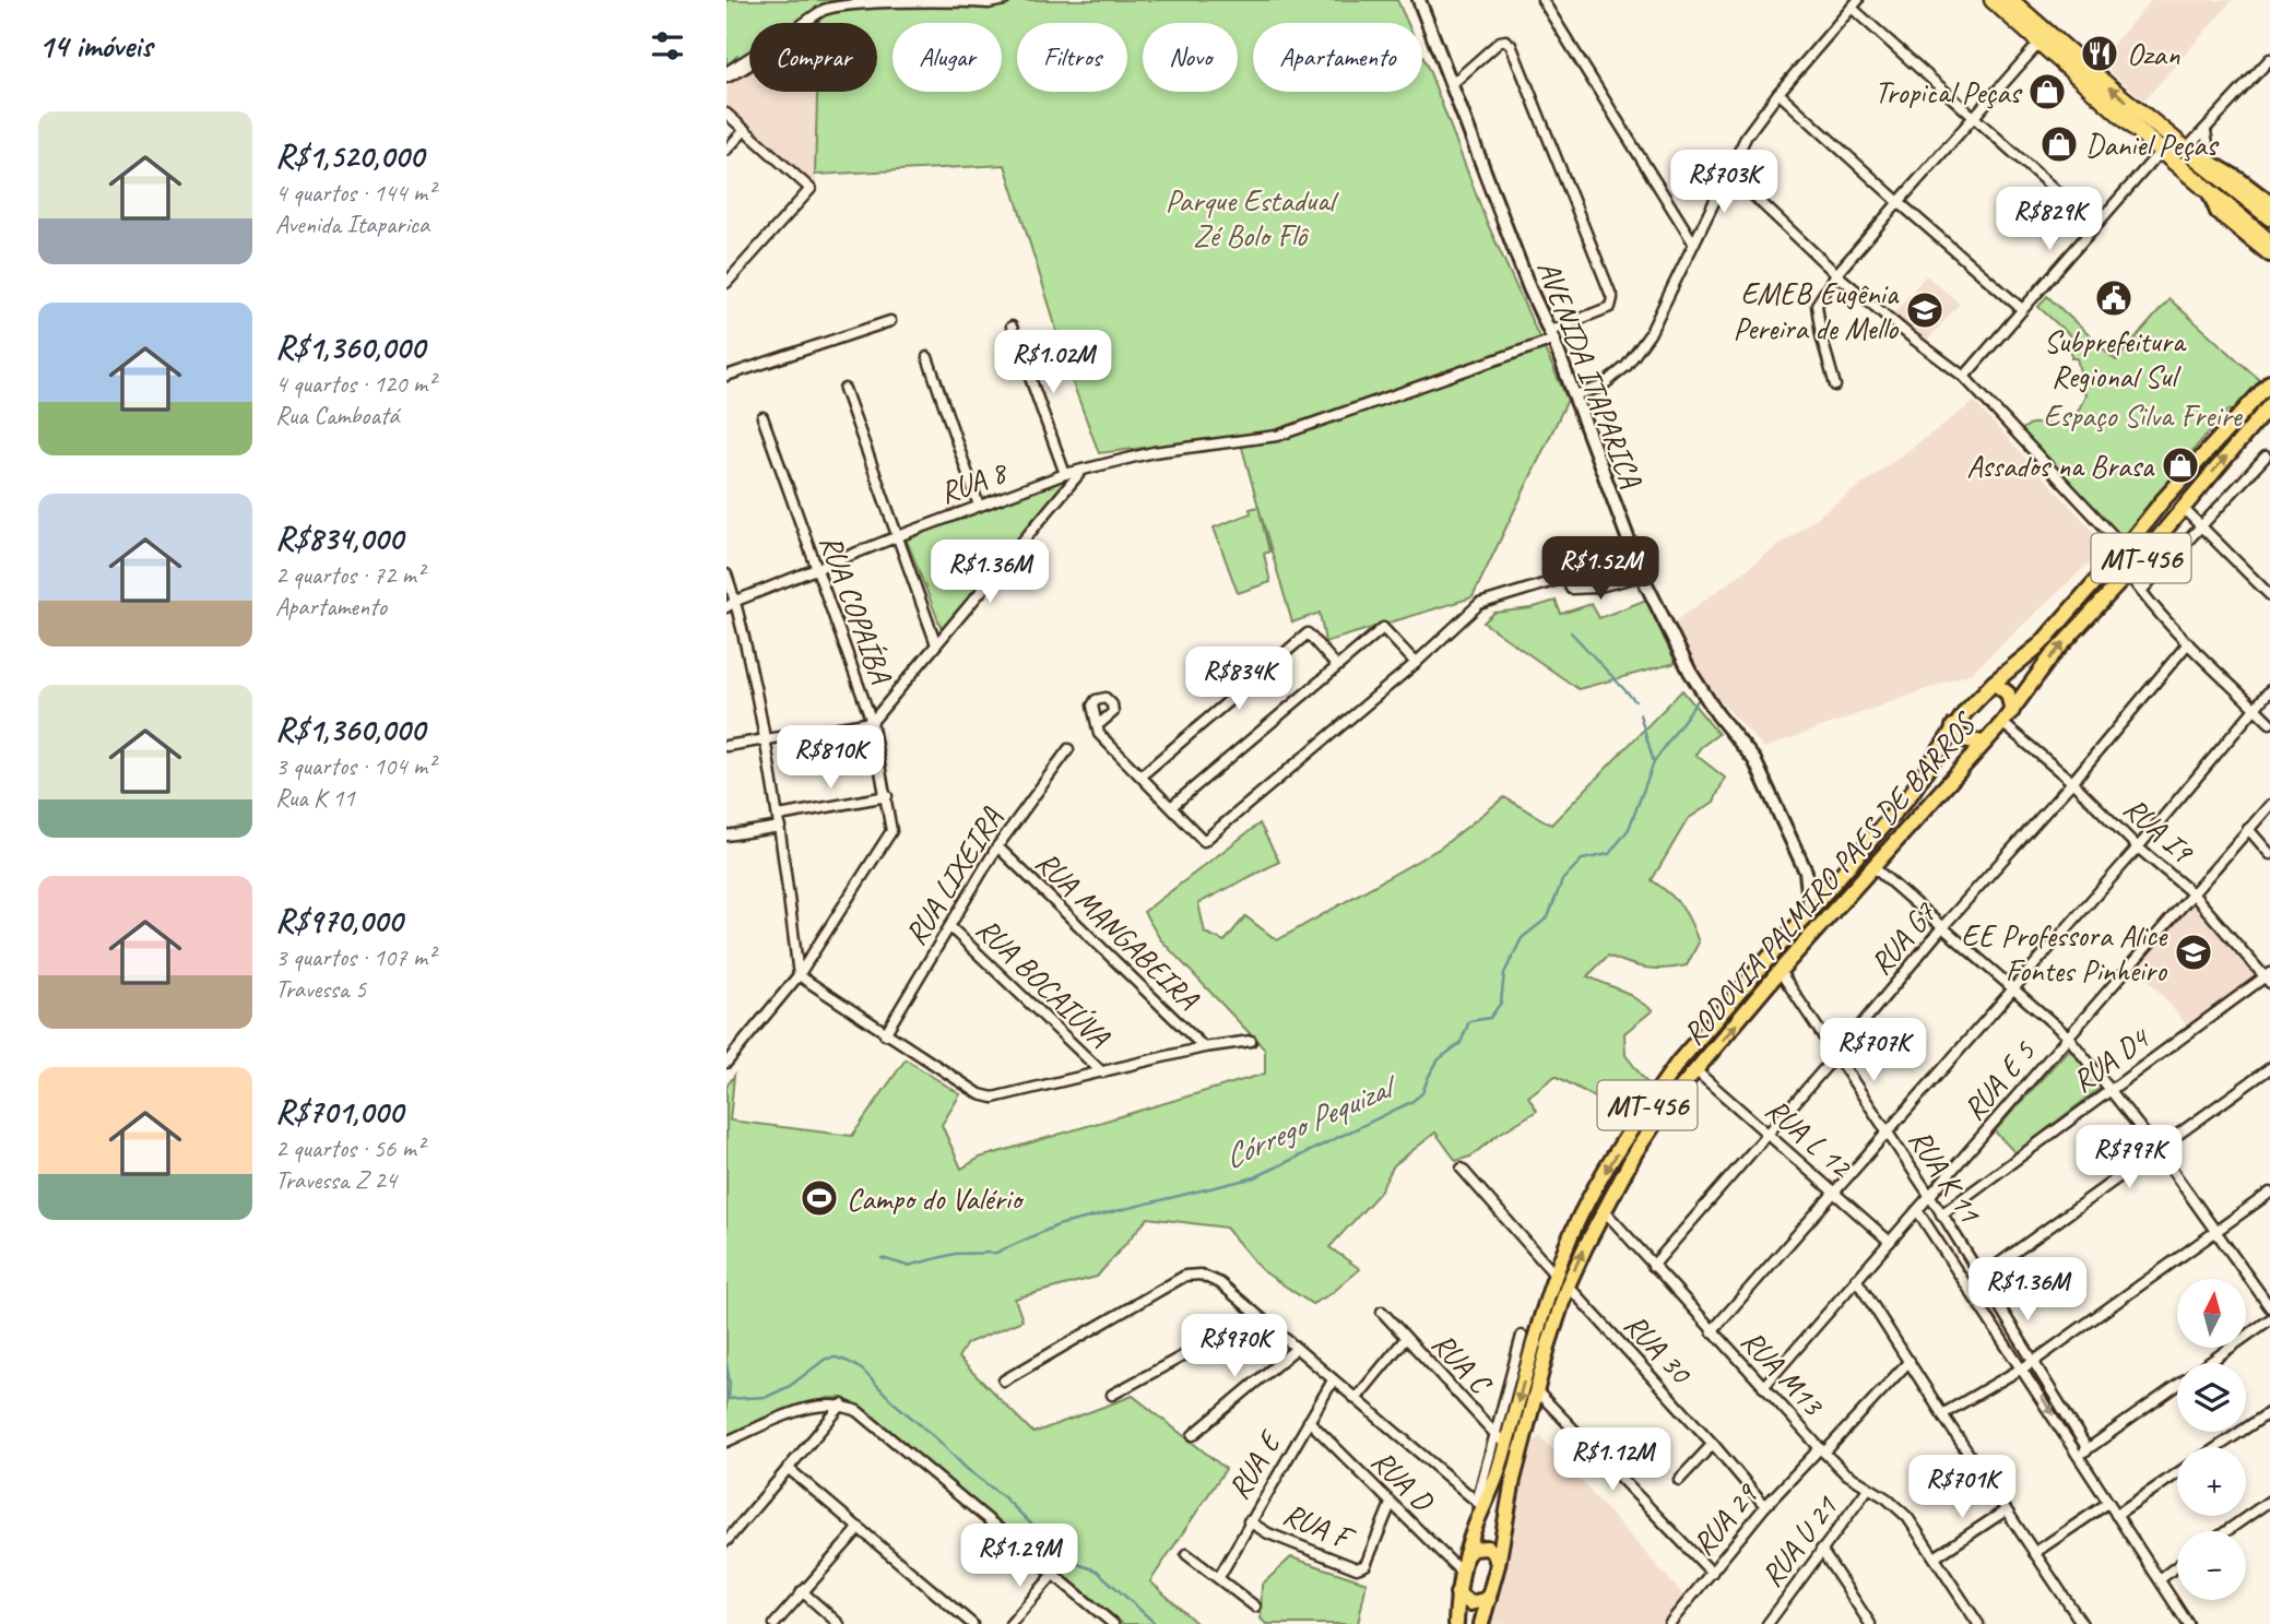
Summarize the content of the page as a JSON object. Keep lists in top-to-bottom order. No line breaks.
{"streets":{"main road":["MT-456","RODOVIA PALMIRO PAES DE BARROS"],"street":["AVENIDA ITAPARICA","RUA 8","RUA COPAÍBA","RUA I9","RUA LIXEIRA","RUA MANGABEIRA","RUA G7","RUA BOCAIÚVA","RUA D4","RUA E 5","RUA L 12","RUA K 11","RUA 30","RUA C","RUA M13","RUA E","RUA D","RUA 29","RUA F","RUA U 21"]},"crossings":[["AVENIDA ITAPARICA","RUA 8"],["AVENIDA ITAPARICA","RODOVIA PALMIRO PAES DE BARROS"],["RUA 8","RUA COPAÍBA"],["RUA I9","RODOVIA PALMIRO PAES DE BARROS"],["RUA I9","RUA G7"],["RUA I9","RUA D4"],["RUA I9","RUA E 5"],["RUA LIXEIRA","RUA MANGABEIRA"],["RUA LIXEIRA","RUA BOCAIÚVA"],["RODOVIA PALMIRO PAES DE BARROS","RUA L 12"],["RODOVIA PALMIRO PAES DE BARROS","RUA K 11"],["RODOVIA PALMIRO PAES DE BARROS","RUA 30"],["RODOVIA PALMIRO PAES DE BARROS","RUA C"],["RODOVIA PALMIRO PAES DE BARROS","RUA M13"],["RODOVIA PALMIRO PAES DE BARROS","RUA D"],["RUA G7","RUA L 12"],["RUA G7","RUA K 11"],["RUA G7","RUA M13"],["RUA D4","RUA K 11"],["RUA E 5","RUA L 12"],["RUA E 5","RUA K 11"],["RUA E 5","RUA M13"],["RUA 30","RUA 29"],["RUA M13","RUA 29"],["RUA M13","RUA U 21"],["RUA E","RUA D"],["RUA E","RUA F"],["RUA D","RUA F"]],"water":["Córrego Pequizal"],"parks":["Parque Estadual Zé Bolo Flô","Espaço Silva Freire"],"places":{"restaurant":["Ozan"],"shop":["Tropical Peças","Daniel Peças","Assados na Brasa"],"public building":["Subprefeitura Regional Sul"],"school or university":["EMEB Eugênia Pereira de Mello","EE Professora Alice Fontes Pinheiro"],"sports":["Campo do Valério"]},"north":"top","page":{"heading":"14 imóveis","chip":["Comprar","Alugar","Filtros","Novo","Apartamento"],"list":[{"name":"R$1,520,000","note":"4 quartos · 144 m² · Avenida Itaparica"},{"name":"R$1,360,000","note":"4 quartos · 120 m² · Rua Camboatá"},{"name":"R$834,000","note":"2 quartos · 72 m² · Apartamento"},{"name":"R$1,360,000","note":"3 quartos · 104 m² · Rua K 11"},{"name":"R$970,000","note":"3 quartos · 107 m² · Travessa 5"},{"name":"R$701,000","note":"2 quartos · 56 m² · Travessa Z 24"}],"price":["R$703K","R$829K","R$1.02M","R$1.52M","R$1.36M","R$834K","R$810K","R$707K","R$797K","R$1.36M","R$970K","R$1.12M","R$701K","R$1.29M"],"map_buttons":["+","−"]}}
